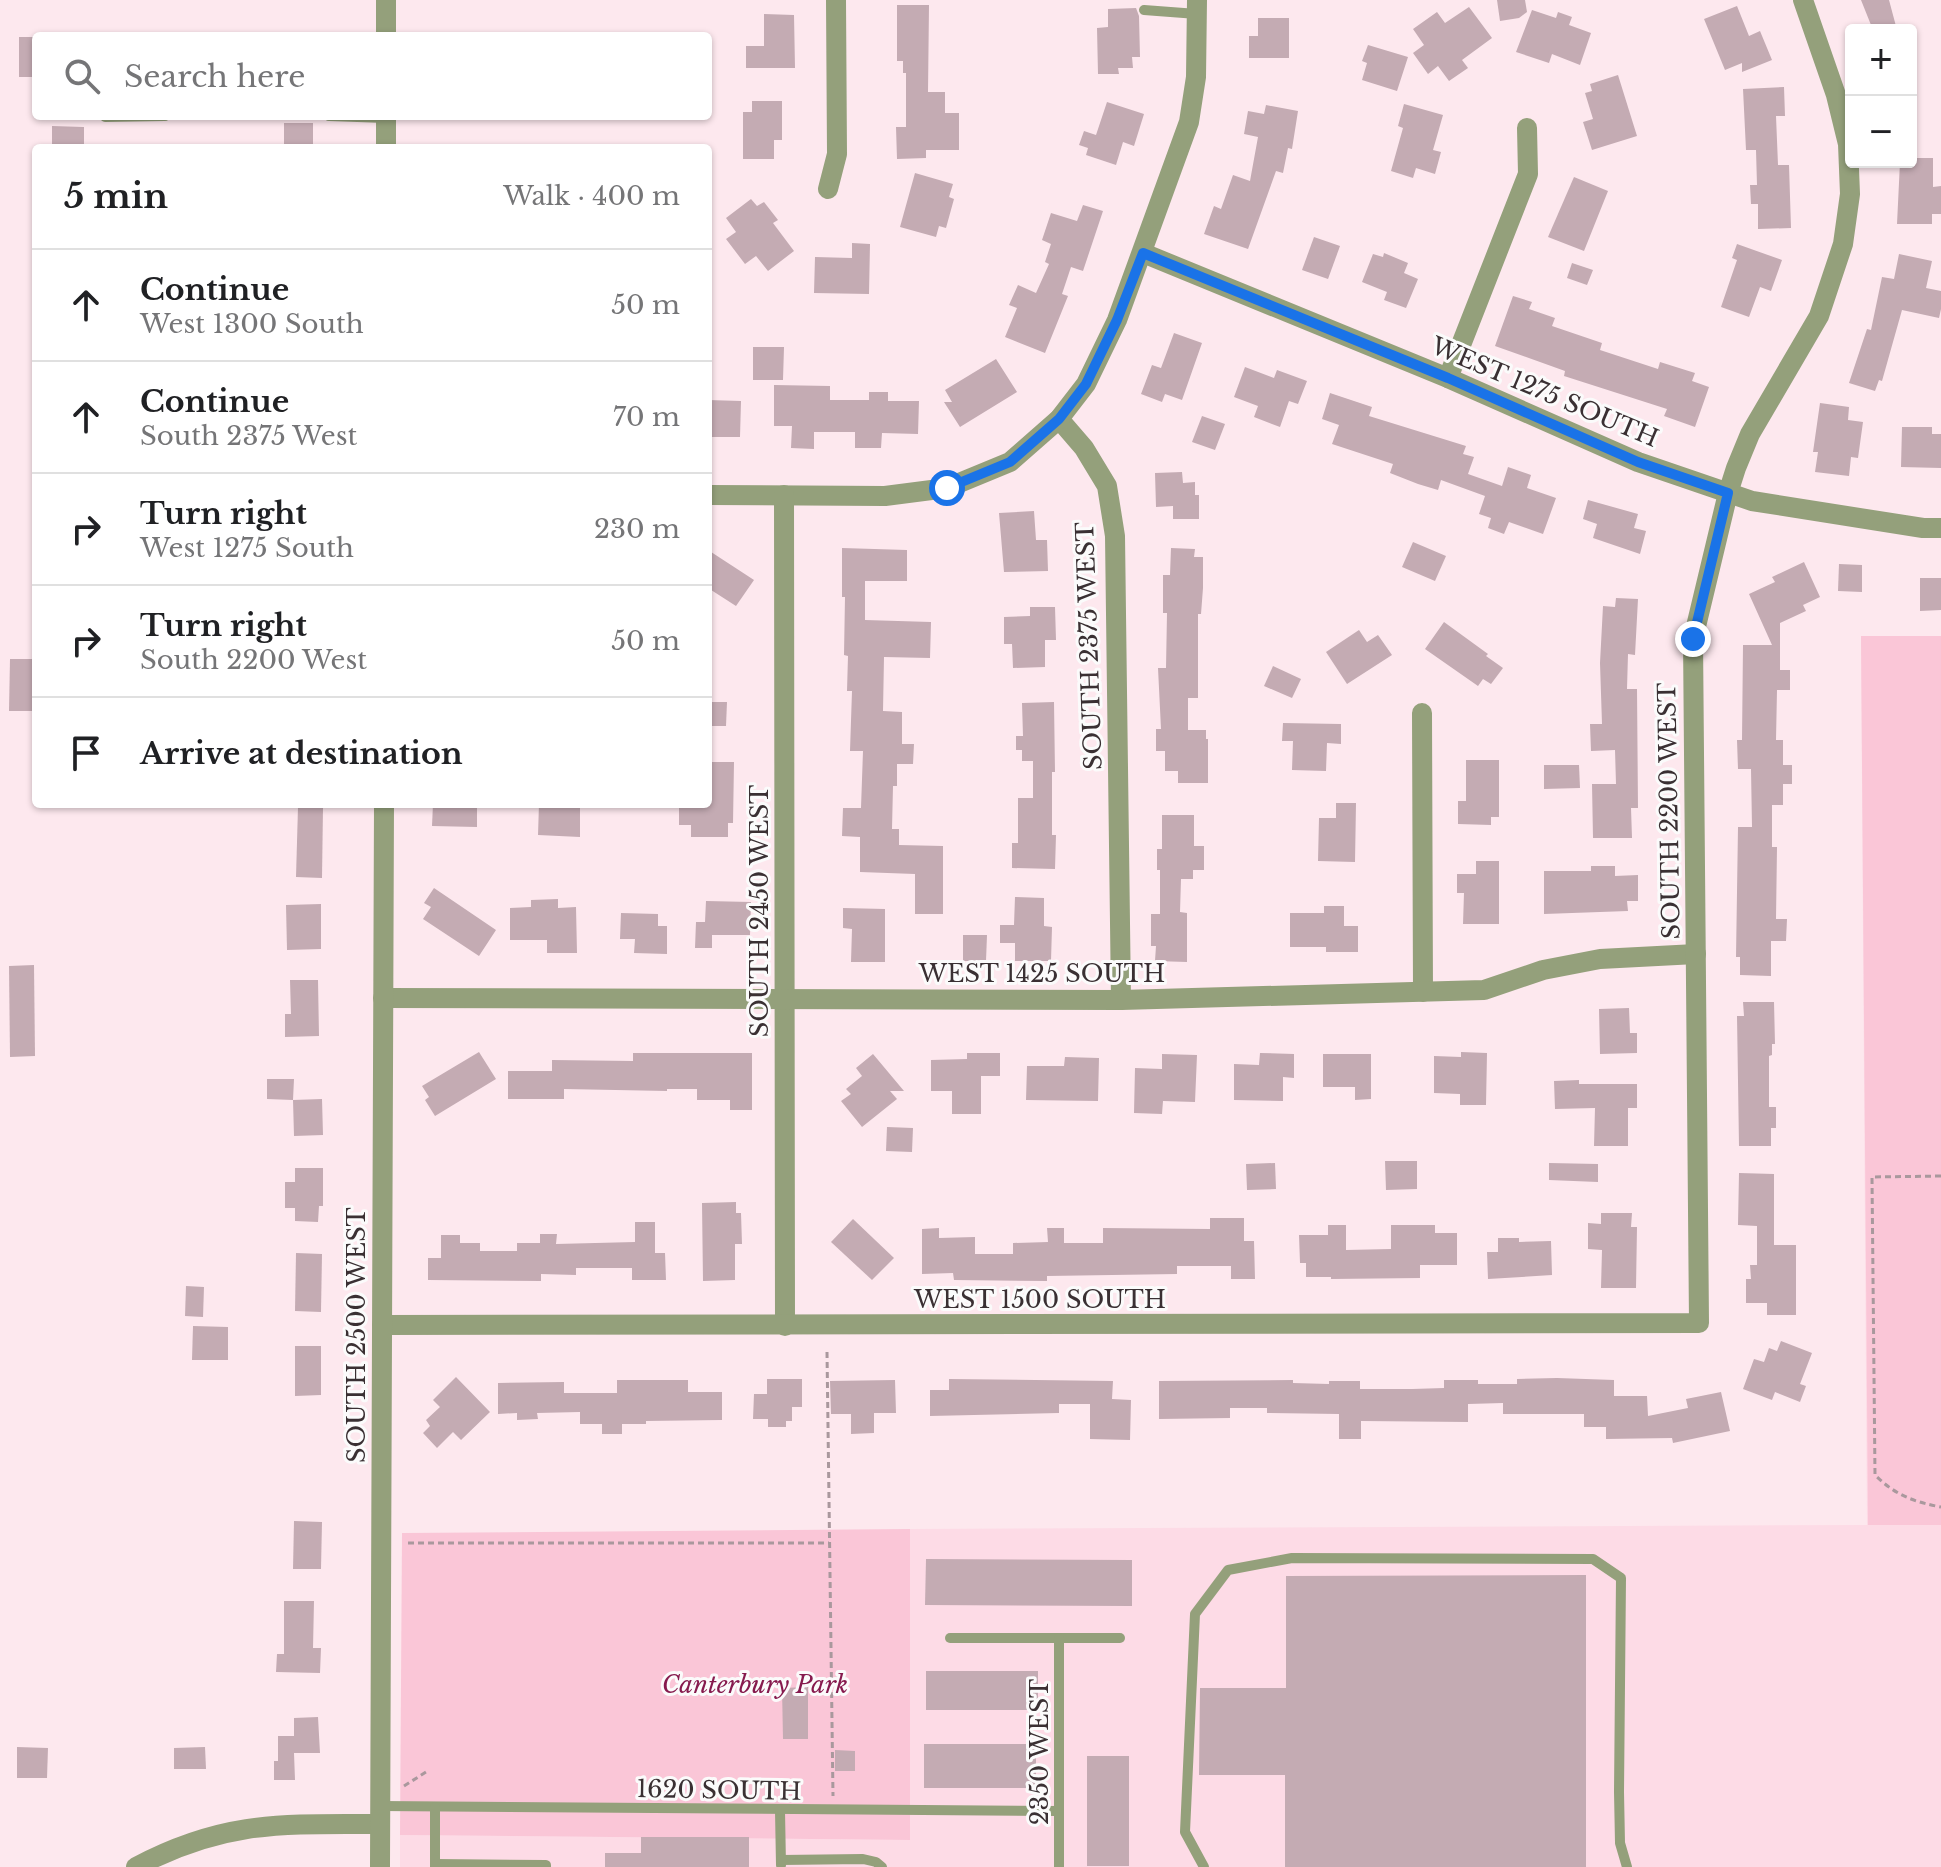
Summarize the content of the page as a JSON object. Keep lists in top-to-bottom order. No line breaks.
{"streets":{"street":["WEST 1275 SOUTH","SOUTH 2375 WEST","SOUTH 2200 WEST","SOUTH 2450 WEST","WEST 1425 SOUTH","WEST 1500 SOUTH","SOUTH 2500 WEST"],"lane":["2350 WEST","1620 SOUTH"]},"crossings":[["WEST 1275 SOUTH","SOUTH 2200 WEST"],["SOUTH 2375 WEST","WEST 1425 SOUTH"],["SOUTH 2200 WEST","WEST 1425 SOUTH"],["SOUTH 2200 WEST","WEST 1500 SOUTH"],["SOUTH 2450 WEST","WEST 1425 SOUTH"],["SOUTH 2450 WEST","WEST 1500 SOUTH"],["WEST 1425 SOUTH","SOUTH 2500 WEST"],["WEST 1500 SOUTH","SOUTH 2500 WEST"],["SOUTH 2500 WEST","1620 SOUTH"],["2350 WEST","1620 SOUTH"]],"parks":["Canterbury Park"],"page":{"map_buttons":["+","−"],"search":"Search here","heading":["5 min","Walk · 400 m"],"list":[["Continue","West 1300 South","50 m"],["Continue","South 2375 West","70 m"],["Turn right","West 1275 South","230 m"],["Turn right","South 2200 West","50 m"],"Arrive at destination"]}}
